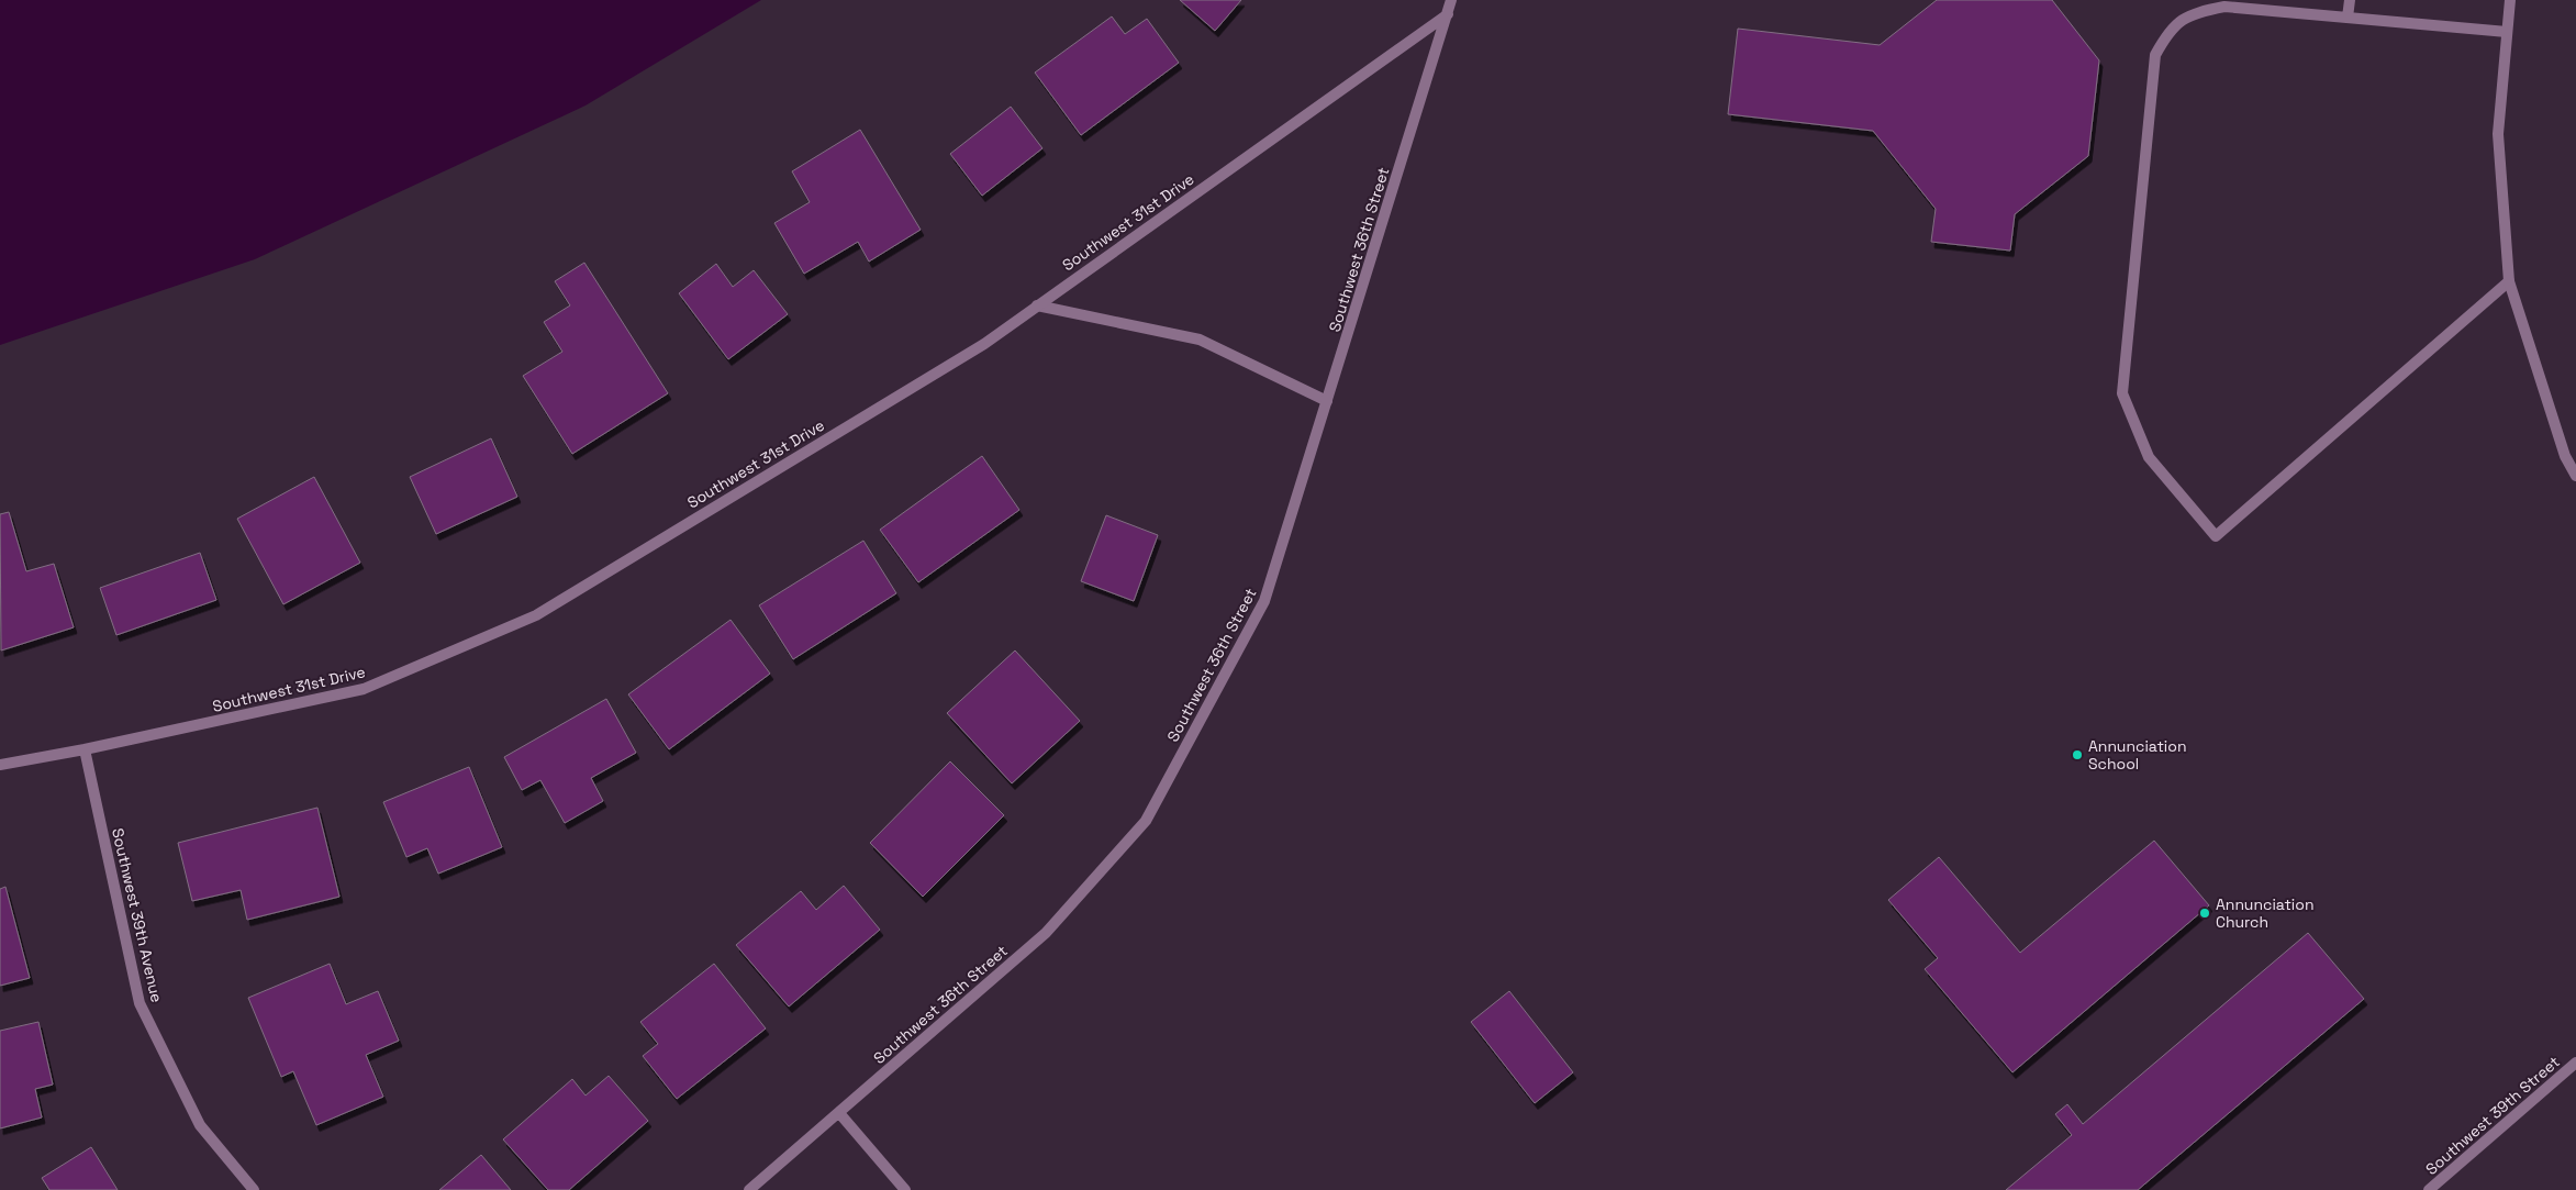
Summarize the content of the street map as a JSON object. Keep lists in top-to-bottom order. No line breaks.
{"streets":{"street":["Southwest 31st Drive","Southwest 36th Street","Southwest 39th Avenue","Southwest 39th Street"]},"crossings":[["Southwest 31st Drive","Southwest 36th Street"],["Southwest 31st Drive","Southwest 39th Avenue"]],"places":["Annunciation School","Annunciation Church"]}
